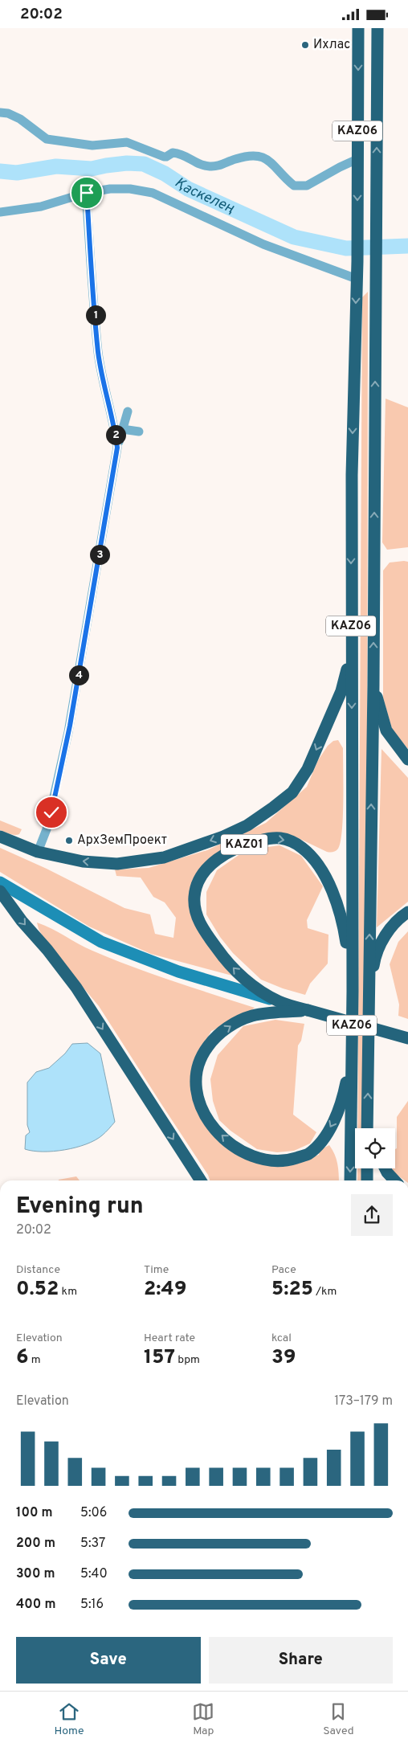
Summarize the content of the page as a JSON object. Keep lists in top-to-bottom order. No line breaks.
{"streets":{"highway":["KАZ06","KАZ01"]},"crossings":[["KАZ06","KАZ01"]],"water":["Қаскелең"],"places":["Ихлас","АрхЗемПроект"],"page":{"status":"20:02","pins":["1","2","3","4"],"heading":["Evening run","20:02"],"stats":[["Distance","0.52 km"],["Time","2:49"],["Pace","5:25 /km"],["Elevation","6 m"],["Heart rate","157 bpm"],["kcal","39"]],"chart":["Elevation","173–179 m"],"list":[{"name":"100 m","note":"5:06"},{"name":"200 m","note":"5:37"},{"name":"300 m","note":"5:40"},{"name":"400 m","note":"5:16"}],"buttons":["Save","Share"],"tabs":["Home","Map","Saved"]}}
